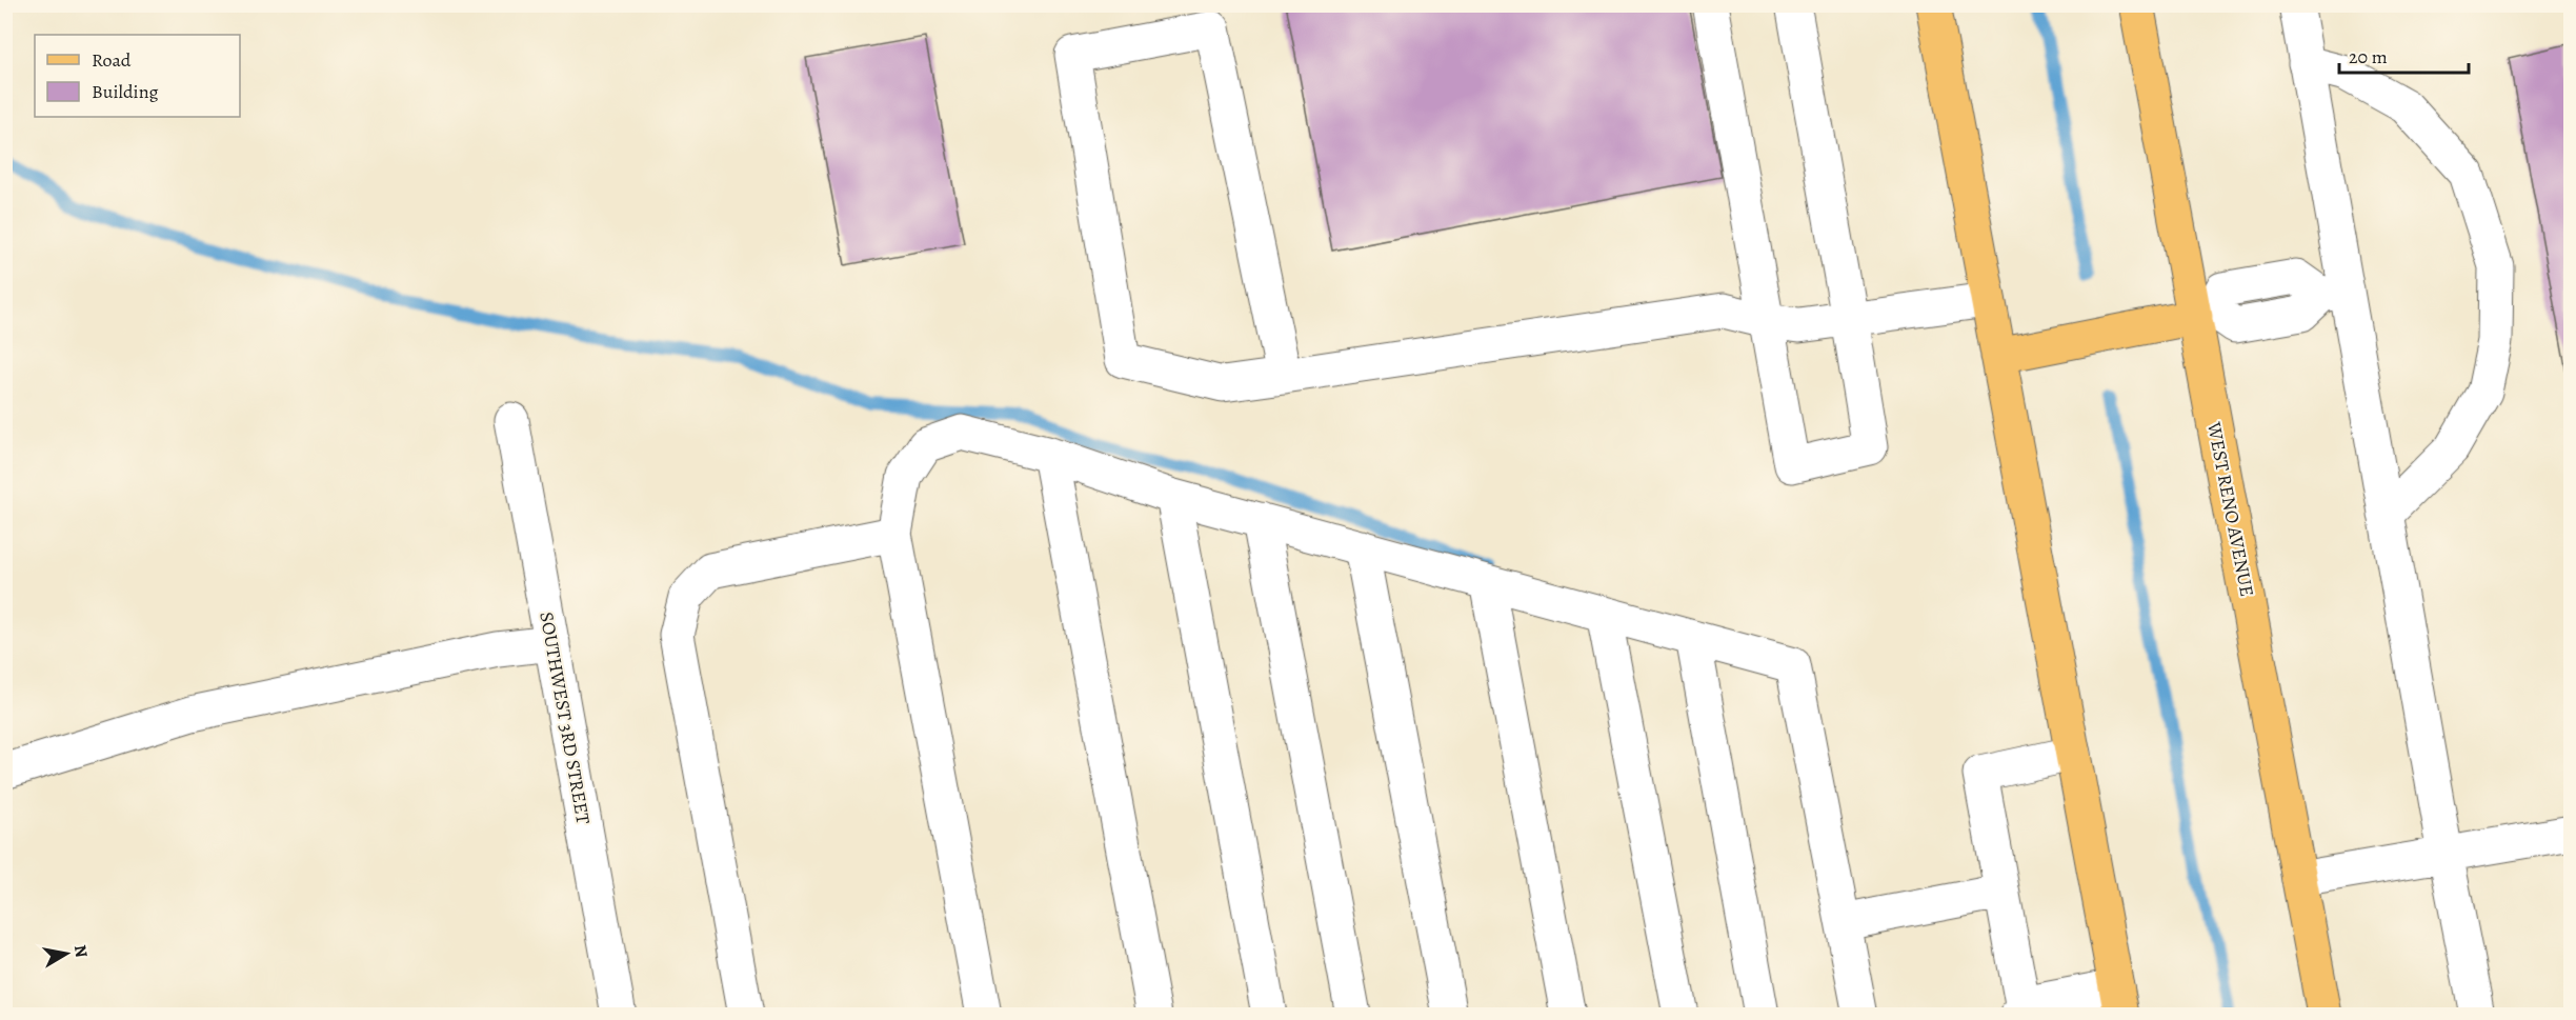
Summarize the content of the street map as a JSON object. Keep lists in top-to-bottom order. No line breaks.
{"streets":{"main road":["WEST RENO AVENUE"],"street":["SOUTHWEST 3RD STREET"]},"legend":["Road","Building"],"scale_bar":"20 m","north":"right"}
